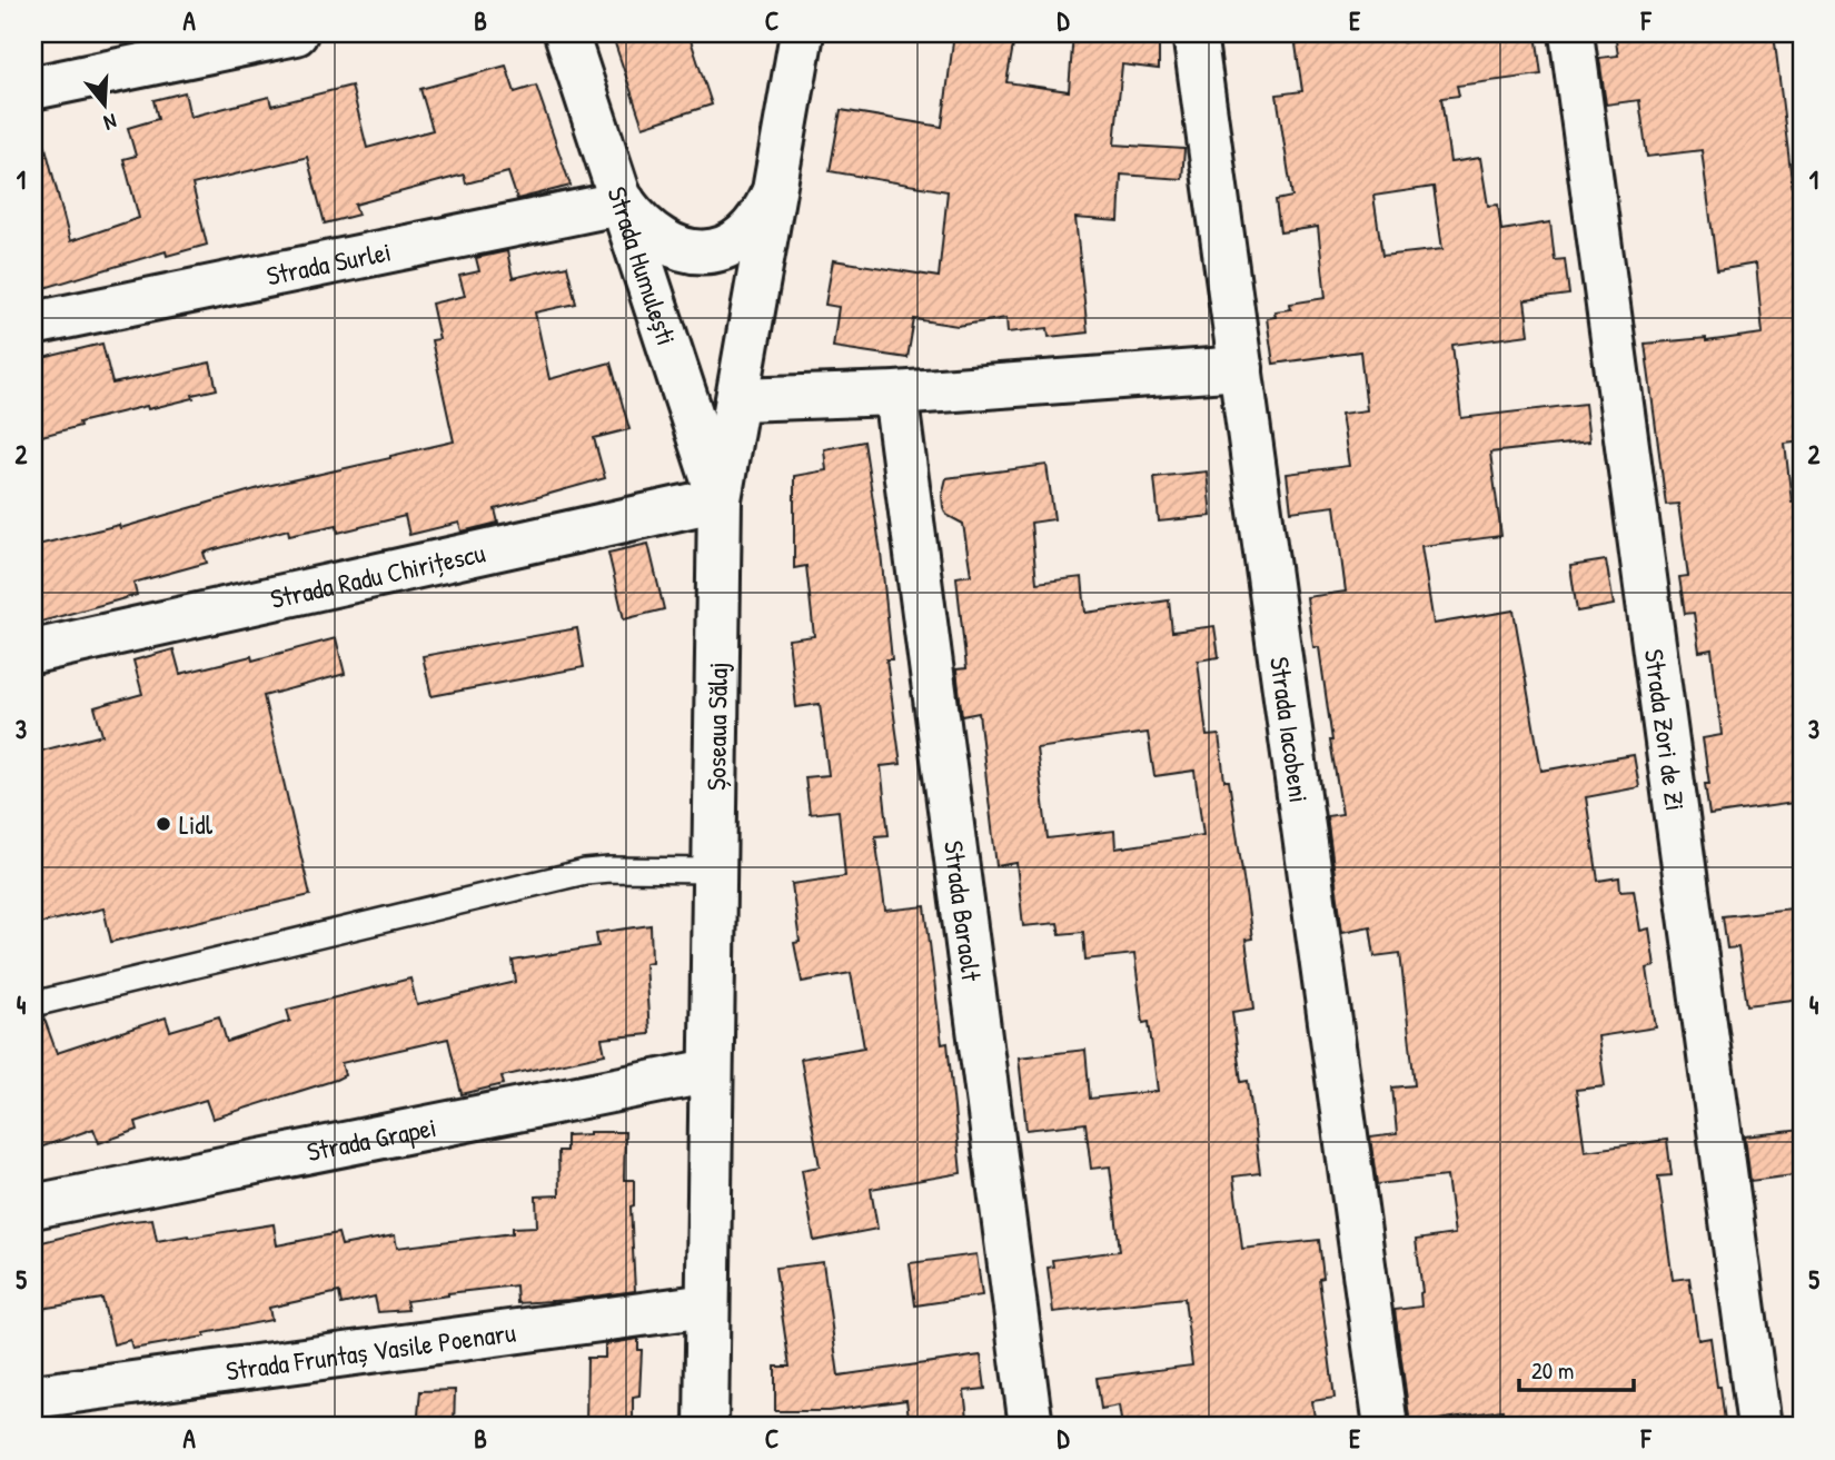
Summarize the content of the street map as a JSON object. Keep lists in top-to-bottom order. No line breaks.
{"streets":{"street":["Strada Surlei","Strada Humulești","Strada Radu Chirițescu","Șoseaua Sălaj","Strada Iacobeni","Strada Zori de Zi","Strada Baraolt","Strada Grapei","Strada Fruntaș Vasile Poenaru"]},"crossings":[["Strada Surlei","Strada Humulești"],["Strada Humulești","Strada Radu Chirițescu"],["Strada Humulești","Șoseaua Sălaj"],["Strada Radu Chirițescu","Șoseaua Sălaj"],["Șoseaua Sălaj","Strada Grapei"],["Șoseaua Sălaj","Strada Fruntaș Vasile Poenaru"]],"places":["Lidl"],"scale_bar":"20 m","north":"bottom","grid":{"columns":["A","B","C","D","E","F"],"rows":["1","2","3","4","5"]}}
